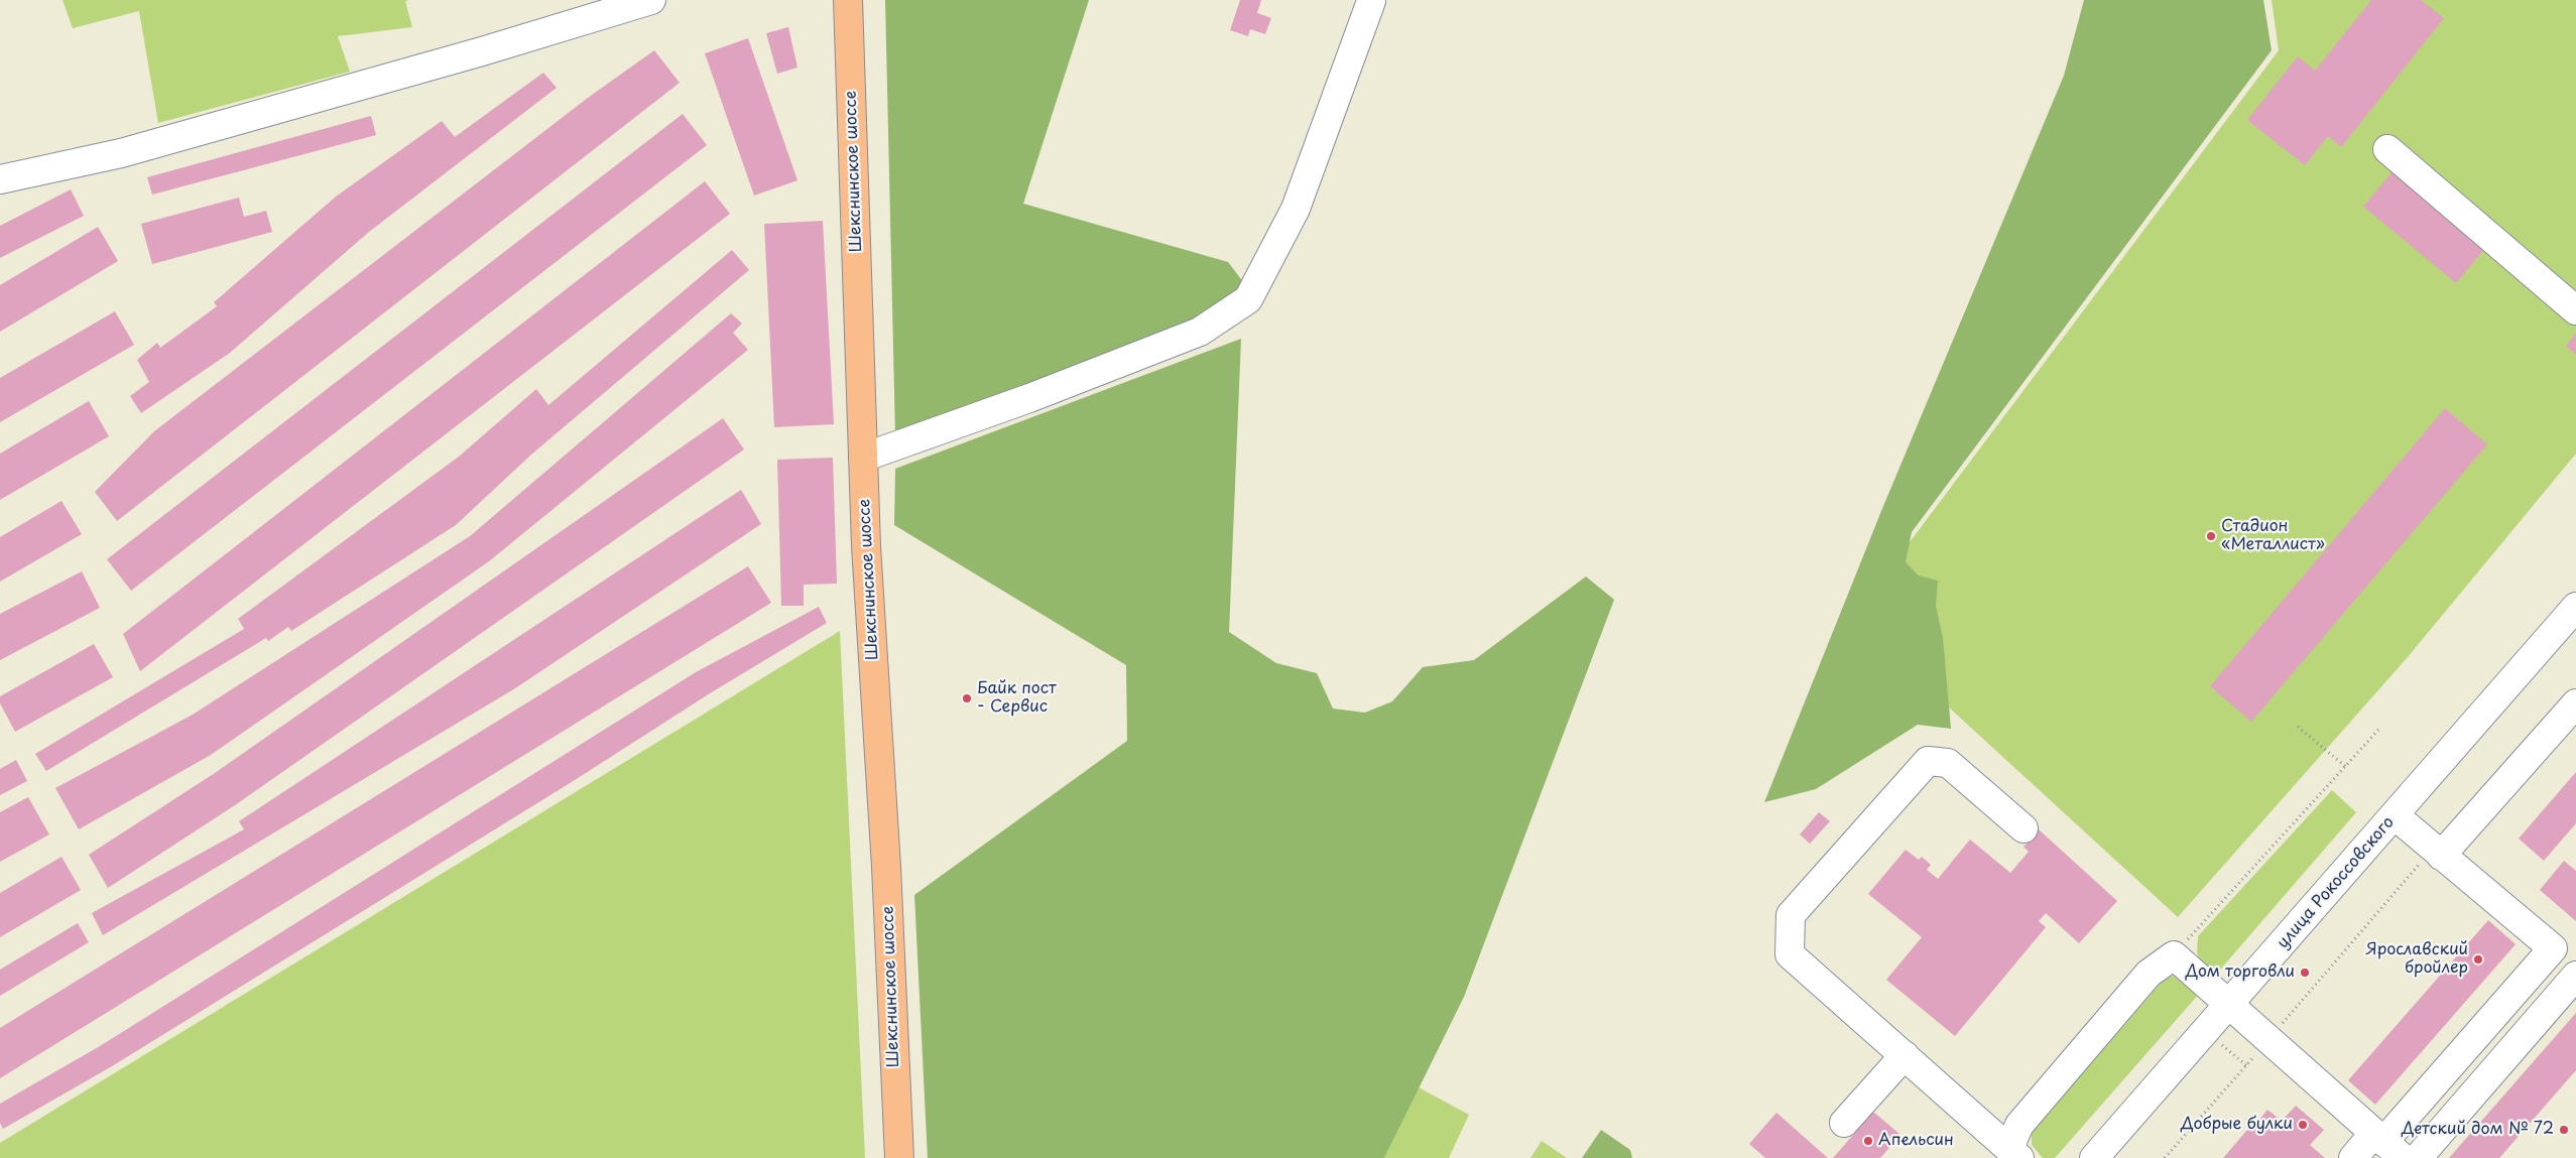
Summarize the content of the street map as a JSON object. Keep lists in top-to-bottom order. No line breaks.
{"streets":{"main road":["Шекснинское шоссе"],"street":["улица Рокоссовского"]},"places":["Стадион «Металлист»","Байк пост - Сервис","Ярославский бройлер","Дом торговли","Добрые булки","Детский дом № 72","Апельсин"]}
